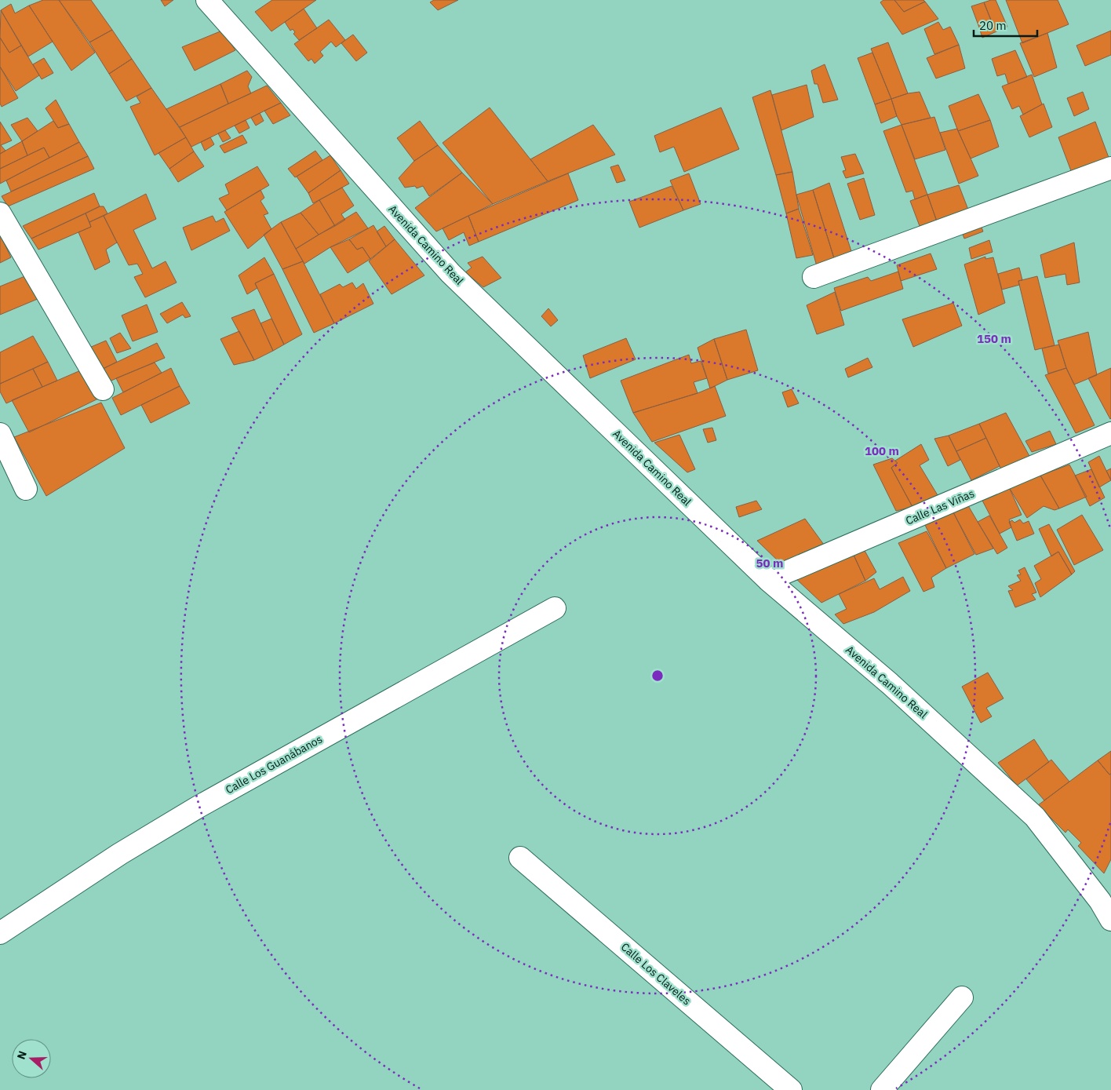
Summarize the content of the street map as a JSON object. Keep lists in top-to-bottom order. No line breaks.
{"streets":{"street":["Avenida Camino Real","Calle Las Viñas","Calle Los Guanábanos","Calle Los Claveles"]},"crossings":[["Avenida Camino Real","Calle Las Viñas"]],"scale_bar":"20 m","north":"left","rings":["150 m","100 m","50 m"]}
